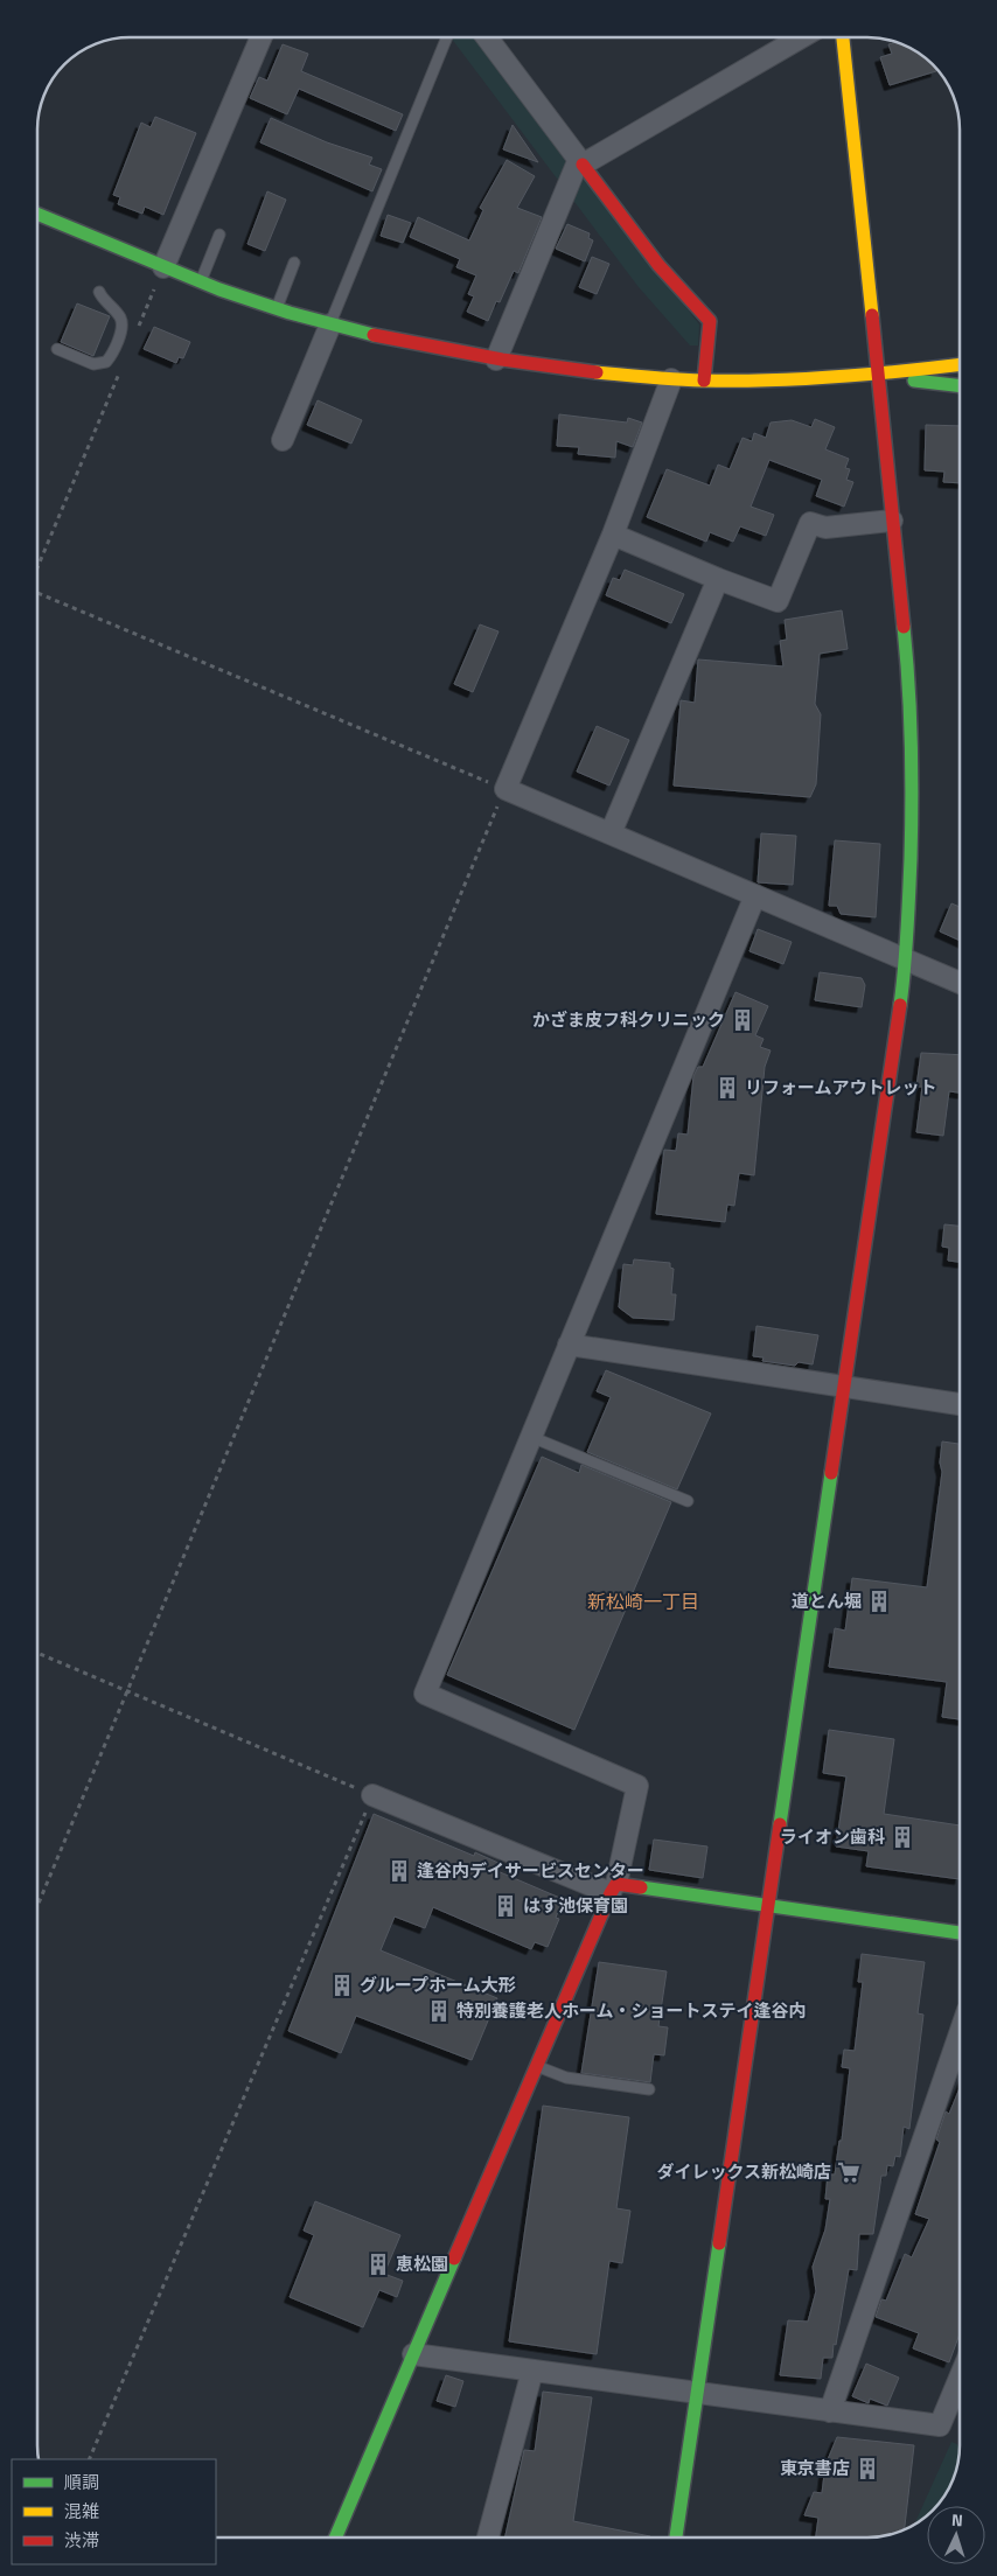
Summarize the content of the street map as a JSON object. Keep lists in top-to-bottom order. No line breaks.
{"districts":["新松崎一丁目"],"places":{"building":["かざま皮フ科クリニック","リフォームアウトレット","道とん堀","ライオン歯科","逢谷内デイサービスセンター","はす池保育園","グループホーム大形","特別養護老人ホーム・ショートステイ逢谷内","恵松園","東京書店"],"supermarket":["ダイレックス新松崎店"]},"legend":["順調","混雑","渋滞"],"north":"top"}
